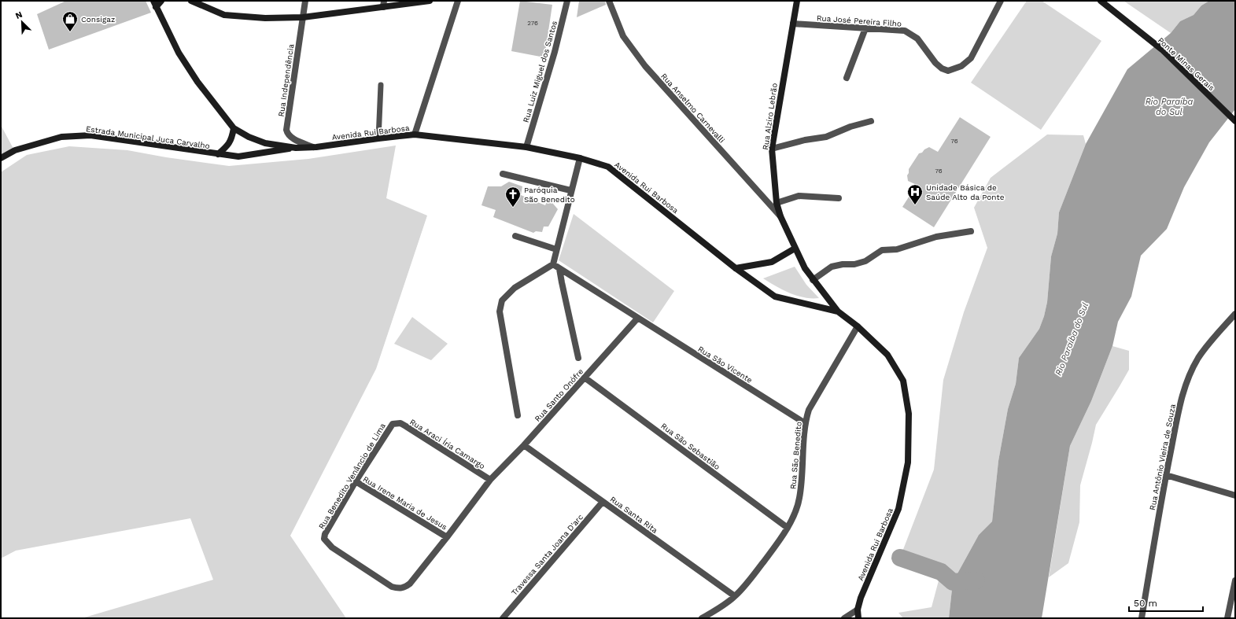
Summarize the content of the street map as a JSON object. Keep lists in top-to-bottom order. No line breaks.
{"streets":{"main road":["Ponte Minas Gerais","Rua Alzíro Lebrão","Avenida Rui Barbosa","Estrada Municipal Juca Carvalho"],"street":["Rua José Pereira Filho","Rua Luiz Miguel dos Santos","Rua Independência","Rua Anselmo Carnevalli","Rua São Vicente","Rua Santo Onófre","Rua Araci Íria Camargo","Rua São Sebastião","Rua São Benedito","Rua Antônio Vieira de Souza","Rua Benedito Venâncio de Lima","Rua Irene Maria de Jesus","Rua Santa Rita","Travessa Santa Joana D'arc"]},"crossings":[["Rua José Pereira Filho","Rua Alzíro Lebrão"],["Rua Luiz Miguel dos Santos","Avenida Rui Barbosa"],["Rua Independência","Avenida Rui Barbosa"],["Rua Anselmo Carnevalli","Rua Alzíro Lebrão"],["Rua Alzíro Lebrão","Avenida Rui Barbosa"],["Avenida Rui Barbosa","Estrada Municipal Juca Carvalho"],["Avenida Rui Barbosa","Rua São Benedito"],["Rua São Vicente","Rua Santo Onófre"],["Rua São Vicente","Rua São Benedito"],["Rua Santo Onófre","Rua Araci Íria Camargo"],["Rua Santo Onófre","Rua São Sebastião"],["Rua Santo Onófre","Rua Benedito Venâncio de Lima"],["Rua Santo Onófre","Rua Irene Maria de Jesus"],["Rua Santo Onófre","Rua Santa Rita"],["Rua Araci Íria Camargo","Rua Benedito Venâncio de Lima"],["Rua São Sebastião","Rua São Benedito"],["Rua São Benedito","Rua Santa Rita"],["Rua Benedito Venâncio de Lima","Rua Irene Maria de Jesus"],["Rua Santa Rita","Travessa Santa Joana D'arc"]],"water":["Rio Paraíba do Sul"],"places":{"shop":["Consigaz"],"hospital":["Unidade Básica de Saúde Alto da Ponte"],"church":["Paróquia São Benedito"]},"house_numbers":["276","76","76"],"scale_bar":"50 m","north":"top left"}
